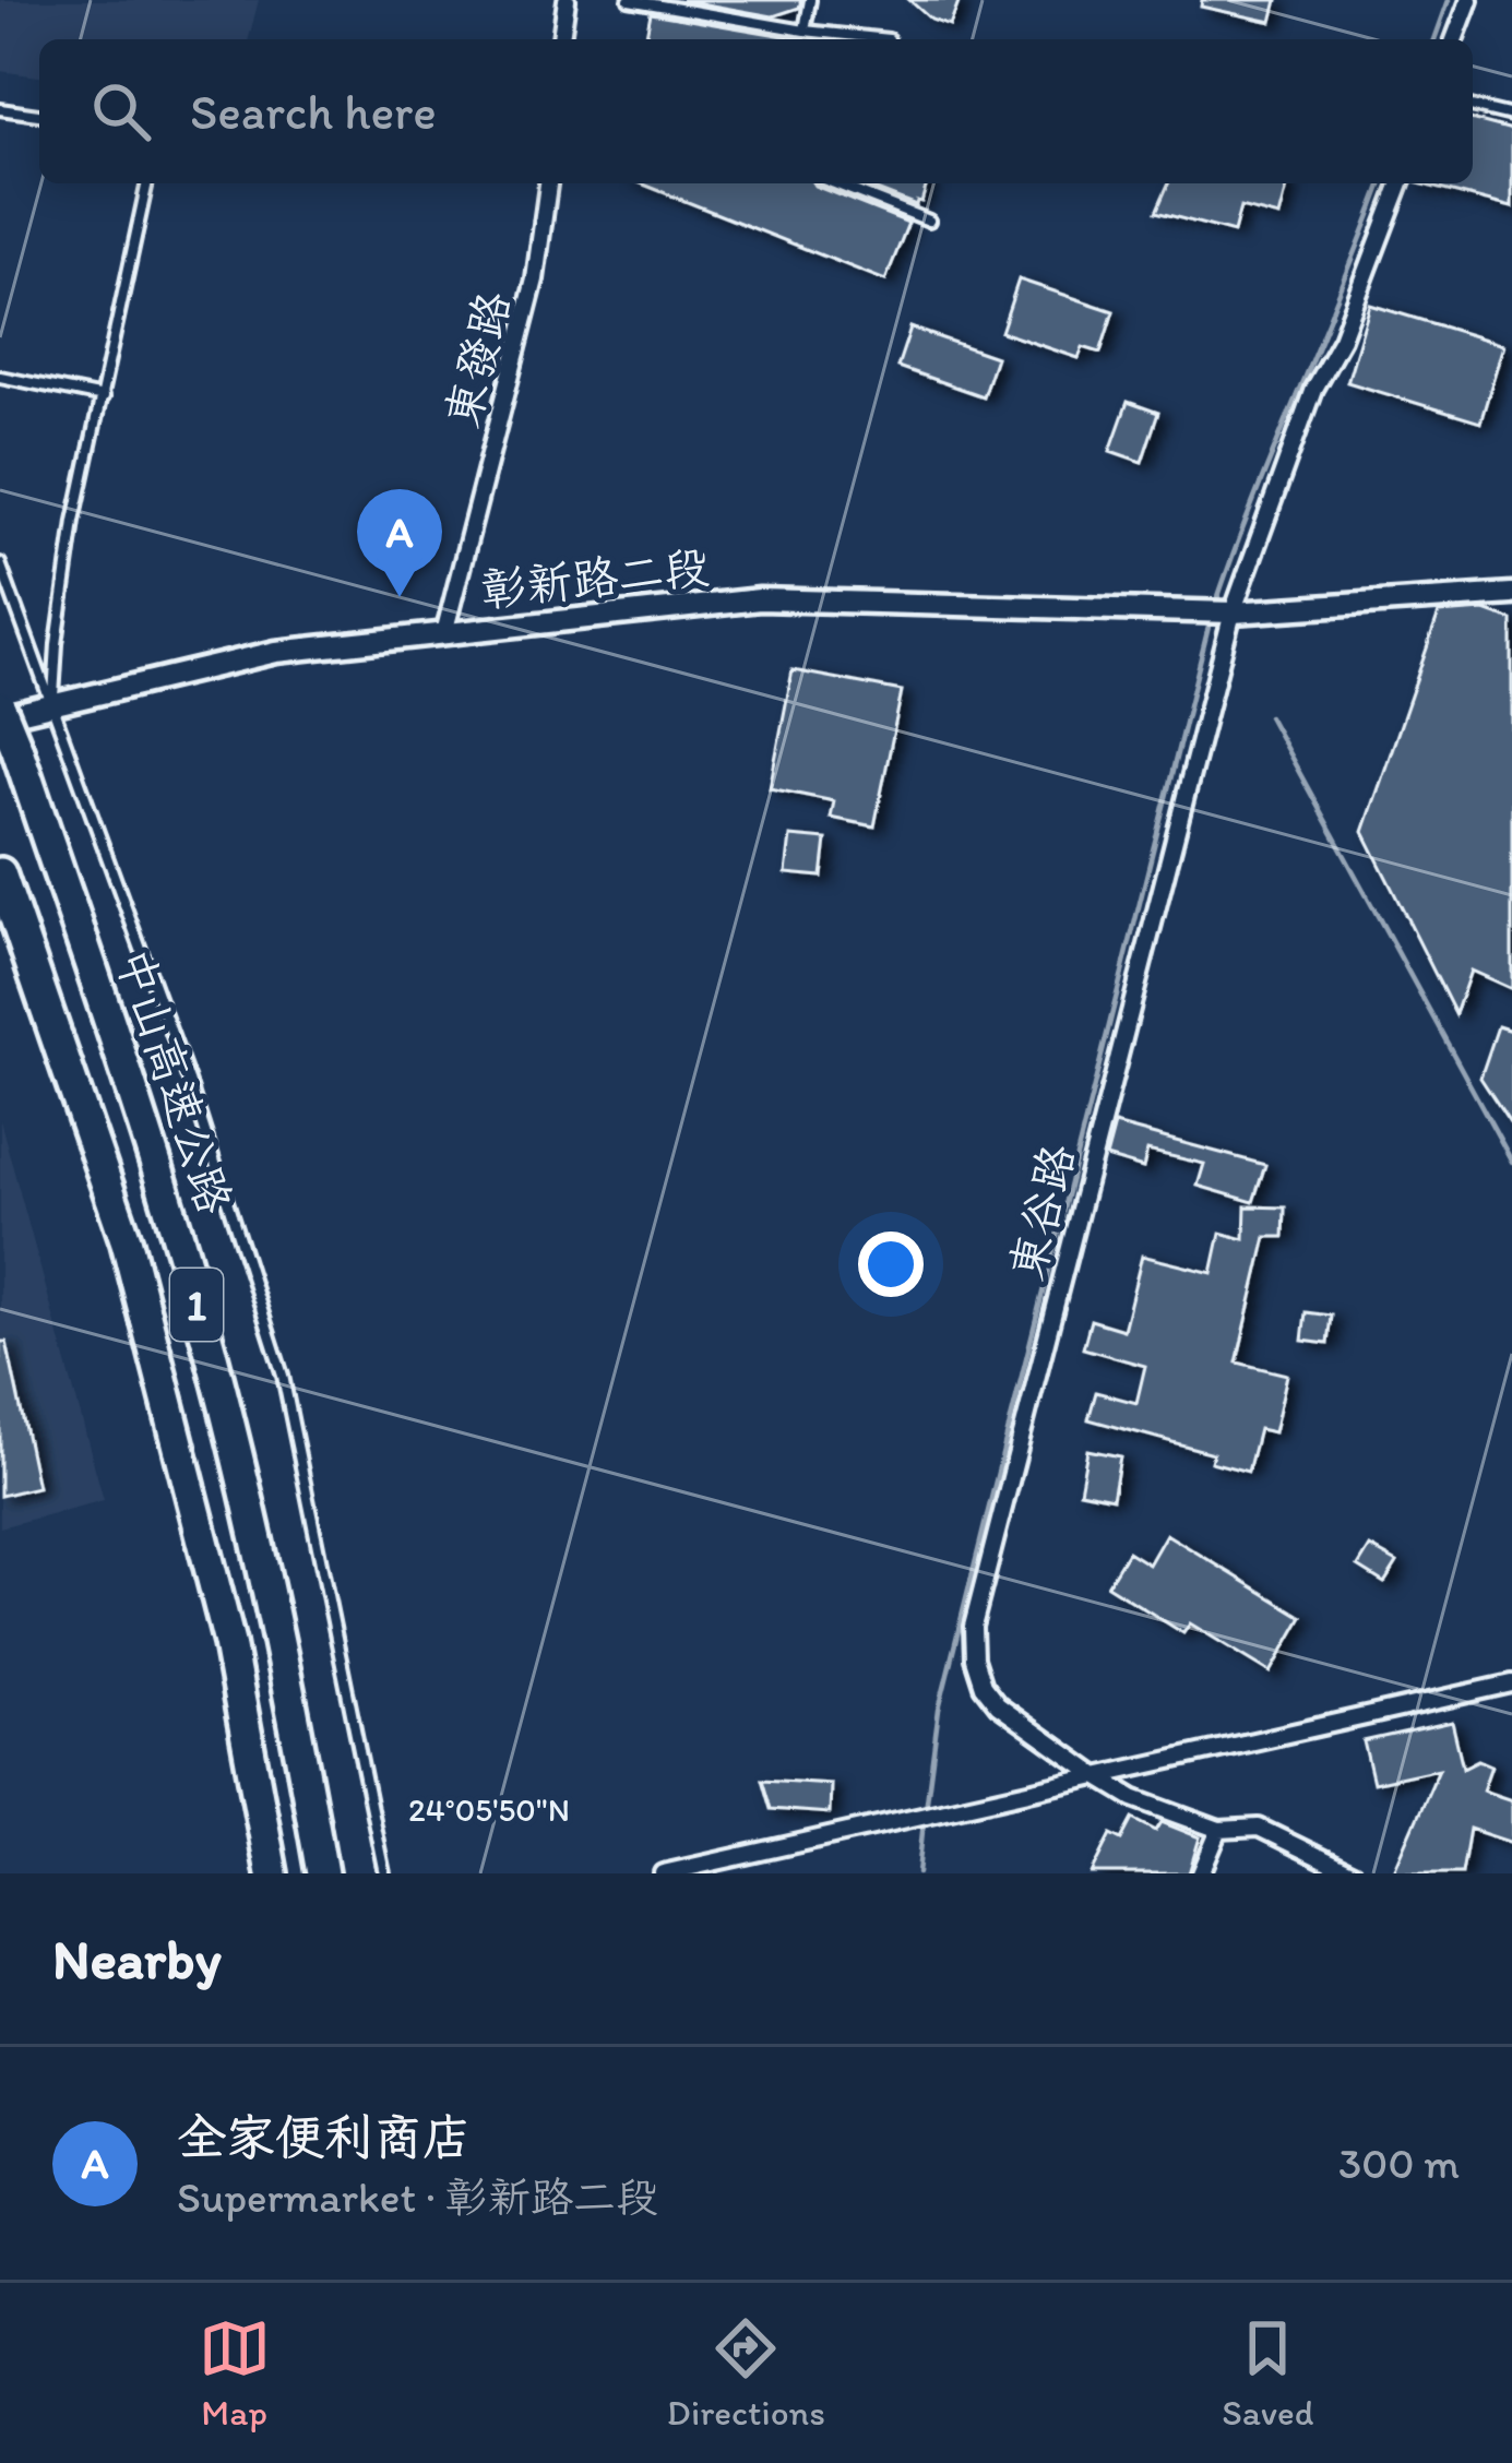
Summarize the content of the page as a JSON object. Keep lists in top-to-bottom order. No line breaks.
{"streets":{"highway":["中山高速公路","1"],"street":["東發路","彰新路二段","東谷路"]},"crossings":[["東發路","彰新路二段"],["彰新路二段","東谷路"]],"page":{"search":"Search here","pins":"A","heading":"Nearby","list":[{"mark":"A","name":"全家便利商店","note":"Supermarket · 彰新路二段","value":"300 m"}],"nav":["Map","Directions","Saved"]},"coordinates":["24°05'50\"N"]}
